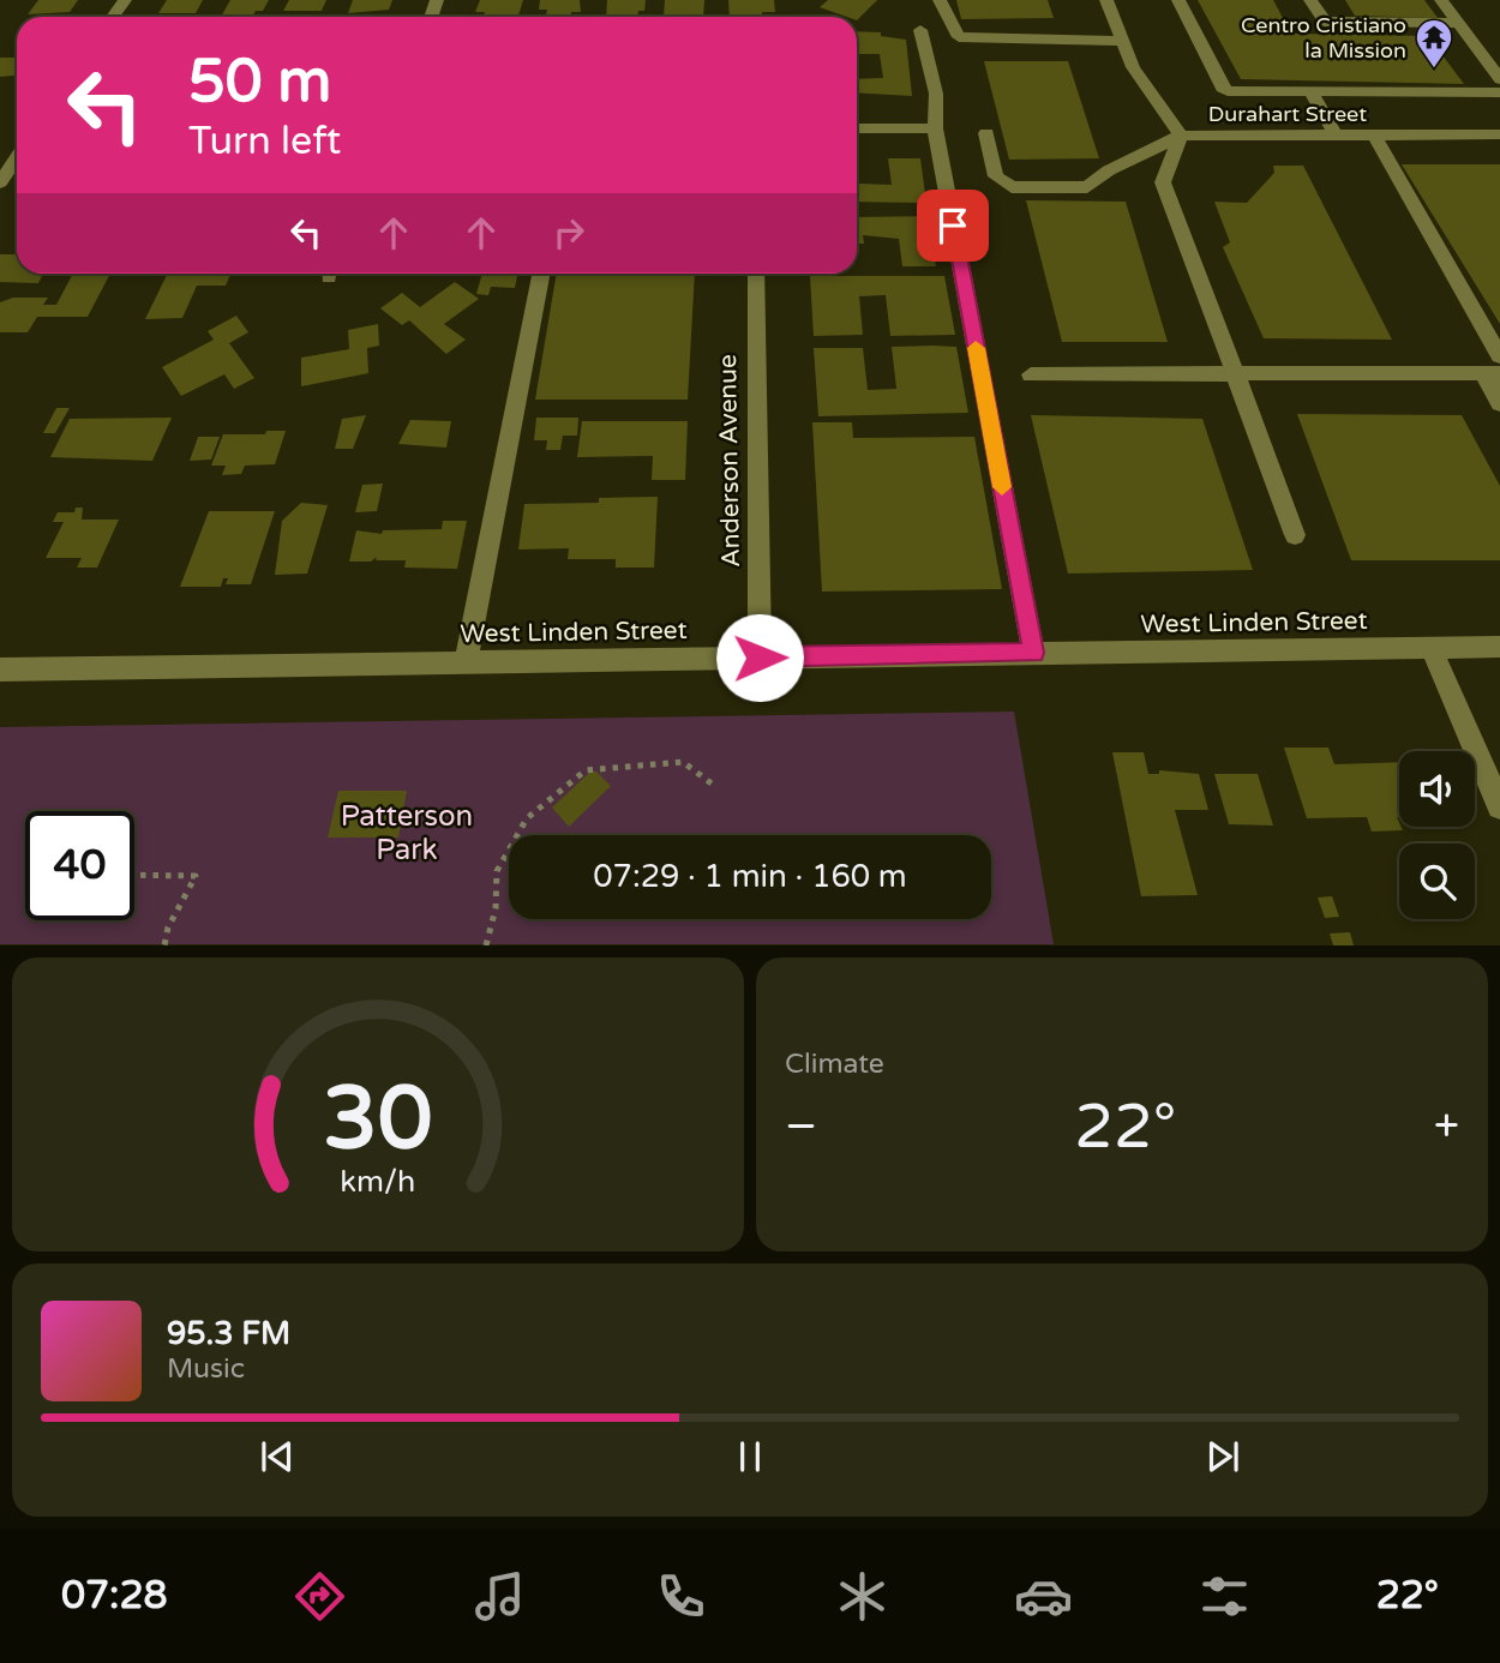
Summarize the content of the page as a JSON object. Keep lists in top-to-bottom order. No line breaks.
{"streets":{"street":["Durahart Street","Anderson Avenue","West Linden Street"]},"crossings":[["Anderson Avenue","West Linden Street"]],"parks":["Patterson Park"],"places":{"temple":["Centro Cristiano la Mission"]},"page":{"turn":["50 m","Turn left"],"limit":"40","trip":"07:29 · 1 min · 160 m","tile":"Climate","heat":["−","22°","+"],"song":["95.3 FM","Music"],"tabs":["07:28","22°"],"gauge":["30","km/h"]}}
